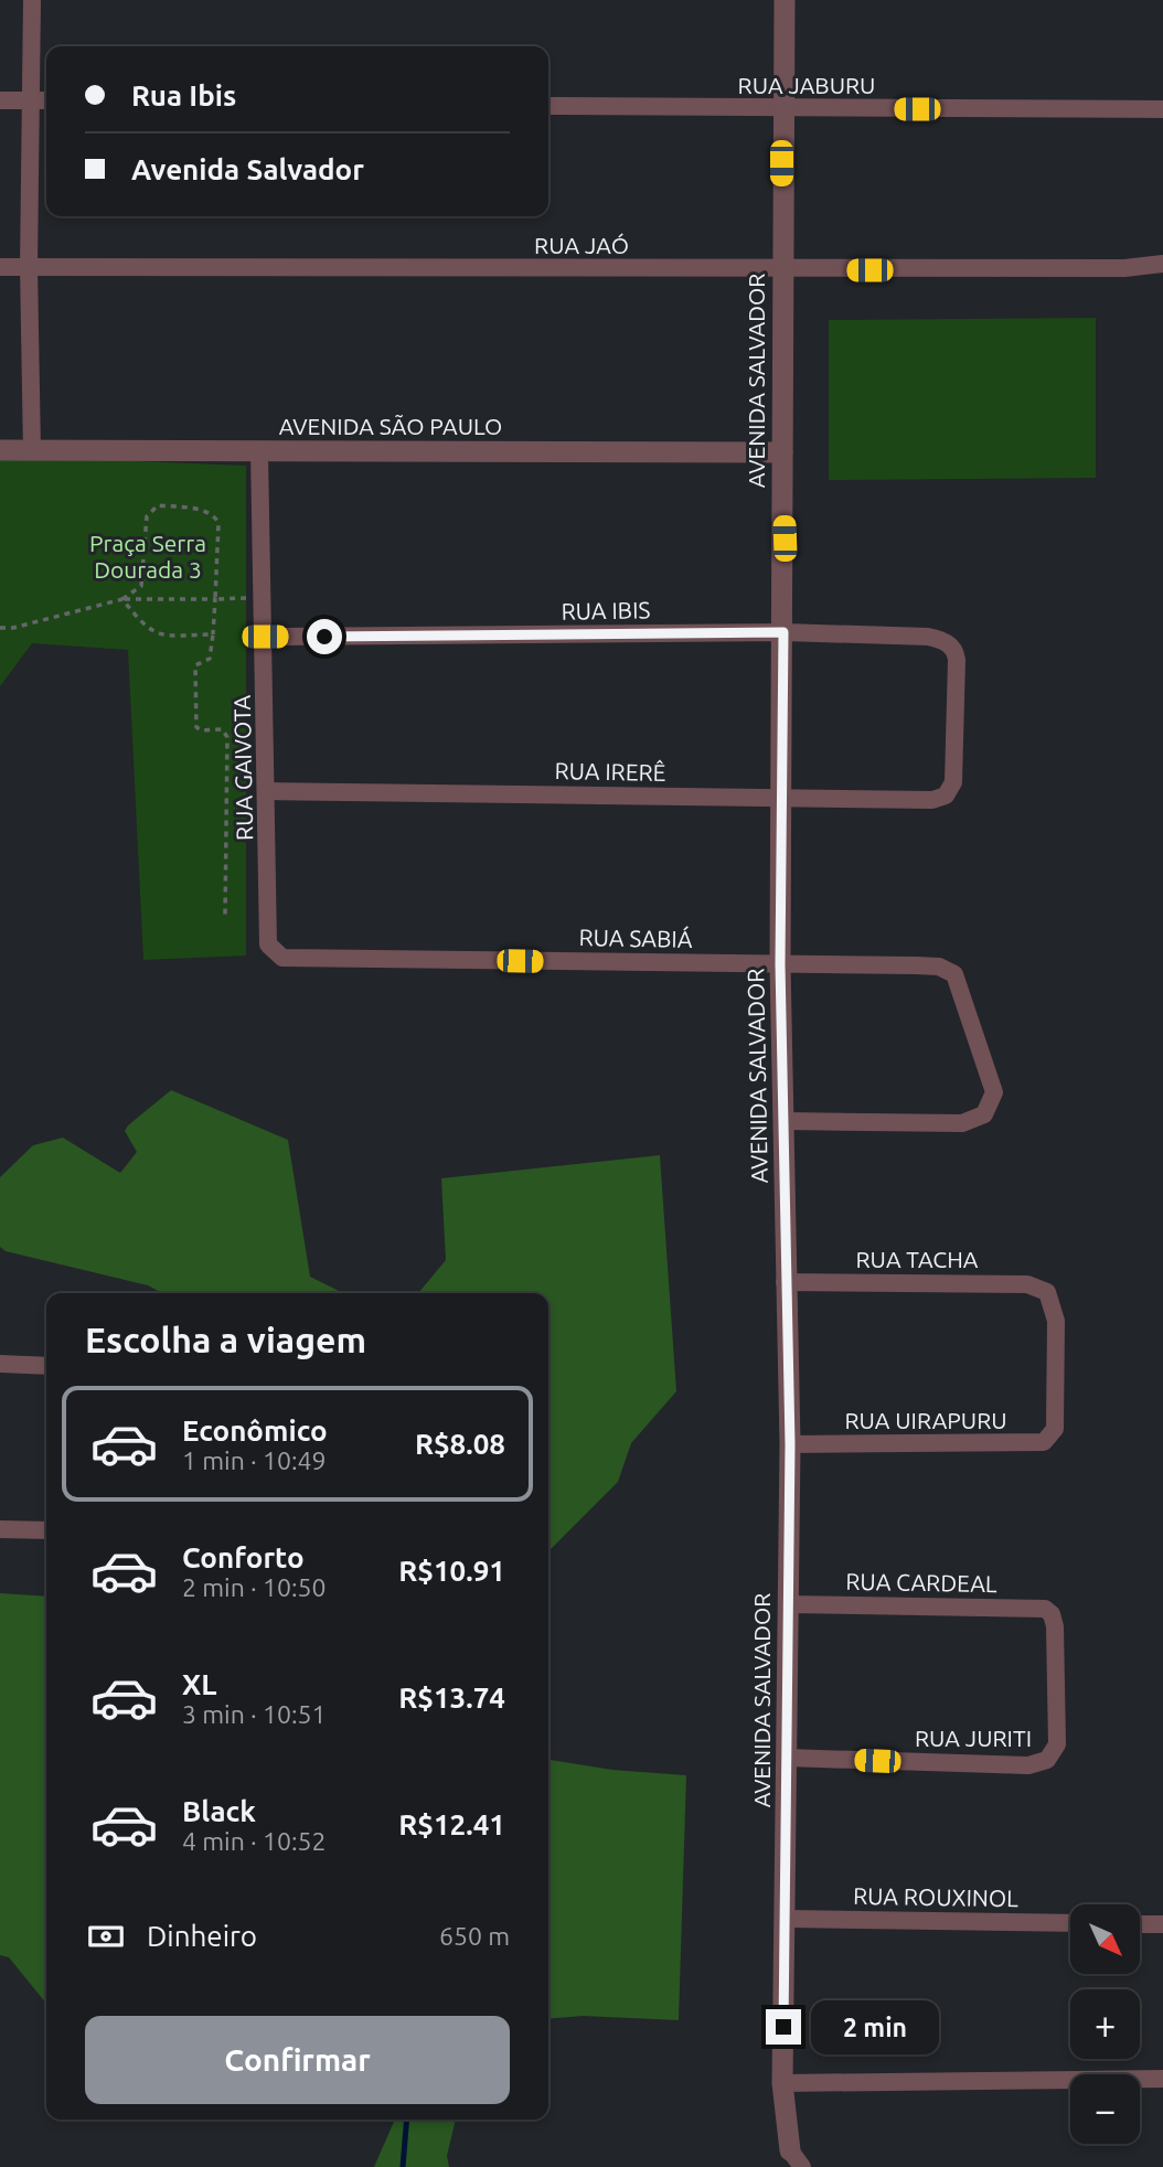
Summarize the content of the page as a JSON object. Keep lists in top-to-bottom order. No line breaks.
{"streets":{"street":["RUA JABURU","RUA JAÓ","AVENIDA SALVADOR","AVENIDA SÃO PAULO","RUA IBIS","RUA GAIVOTA","RUA IRERÊ","RUA SABIÁ","RUA TACHA","RUA UIRAPURU","RUA CARDEAL","RUA JURITI","RUA ROUXINOL"]},"crossings":[["RUA JABURU","AVENIDA SALVADOR"],["RUA JAÓ","AVENIDA SALVADOR"],["AVENIDA SALVADOR","AVENIDA SÃO PAULO"],["AVENIDA SALVADOR","RUA IBIS"],["AVENIDA SALVADOR","RUA IRERÊ"],["AVENIDA SALVADOR","RUA SABIÁ"],["AVENIDA SALVADOR","RUA TACHA"],["AVENIDA SALVADOR","RUA UIRAPURU"],["AVENIDA SALVADOR","RUA CARDEAL"],["AVENIDA SALVADOR","RUA JURITI"],["AVENIDA SALVADOR","RUA ROUXINOL"],["AVENIDA SÃO PAULO","RUA GAIVOTA"],["RUA IBIS","RUA GAIVOTA"],["RUA IBIS","RUA IRERÊ"],["RUA GAIVOTA","RUA IRERÊ"],["RUA GAIVOTA","RUA SABIÁ"],["RUA TACHA","RUA UIRAPURU"],["RUA CARDEAL","RUA JURITI"]],"parks":["Praça Serra Dourada 3"],"north":"bottom right","page":{"banner":["Rua Ibis","Avenida Salvador"],"heading":"Escolha a viagem","list":[{"name":"Econômico","note":"1 min · 10:49","value":"R$8.08"},{"name":"Conforto","note":"2 min · 10:50","value":"R$10.91"},{"name":"XL","note":"3 min · 10:51","value":"R$13.74"},{"name":"Black","note":"4 min · 10:52","value":"R$12.41"}],"pay":["Dinheiro","650 m"],"map_buttons":["+","−"],"bubble":"2 min","buttons":"Confirmar"}}
